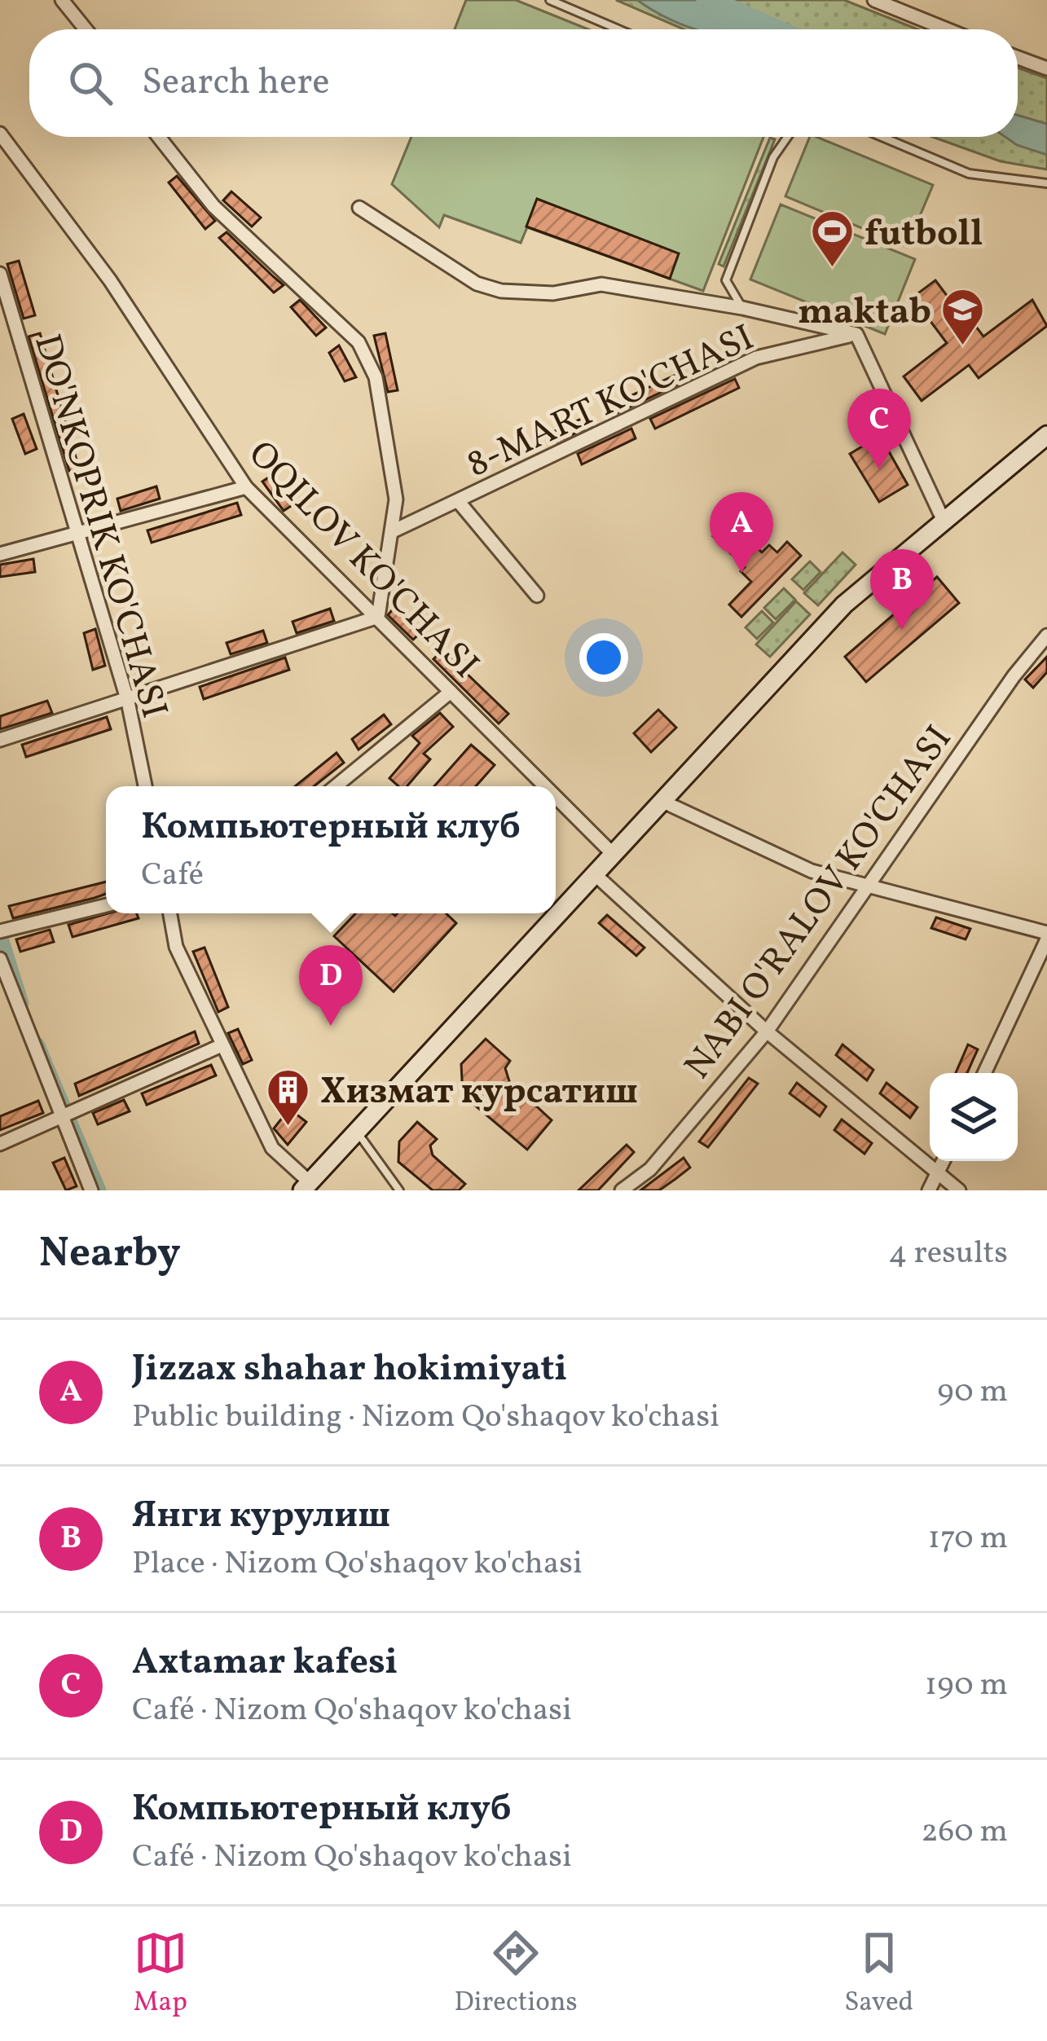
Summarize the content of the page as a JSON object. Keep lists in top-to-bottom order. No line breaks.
{"streets":{"street":["8-MART KO'CHASI","DO'NKOPRIK KO'CHASI","OQILOV KO'CHASI","NABI O'RALOV KO'CHASI"]},"places":{"sports":["futboll"],"school or university":["maktab"],"building":["Хизмат курсатиш"]},"page":{"search":"Search here","pins":["C","A","B","D"],"popup":["Компьютерный клуб","Café"],"heading":["Nearby","4 results"],"list":[{"mark":"A","name":"Jizzax shahar hokimiyati","note":"Public building · Nizom Qo'shaqov ko'chasi","value":"90 m"},{"mark":"B","name":"Янги курулиш","note":"Place · Nizom Qo'shaqov ko'chasi","value":"170 m"},{"mark":"C","name":"Axtamar kafesi","note":"Café · Nizom Qo'shaqov ko'chasi","value":"190 m"},{"mark":"D","name":"Компьютерный клуб","note":"Café · Nizom Qo'shaqov ko'chasi","value":"260 m"}],"nav":["Map","Directions","Saved"]}}
